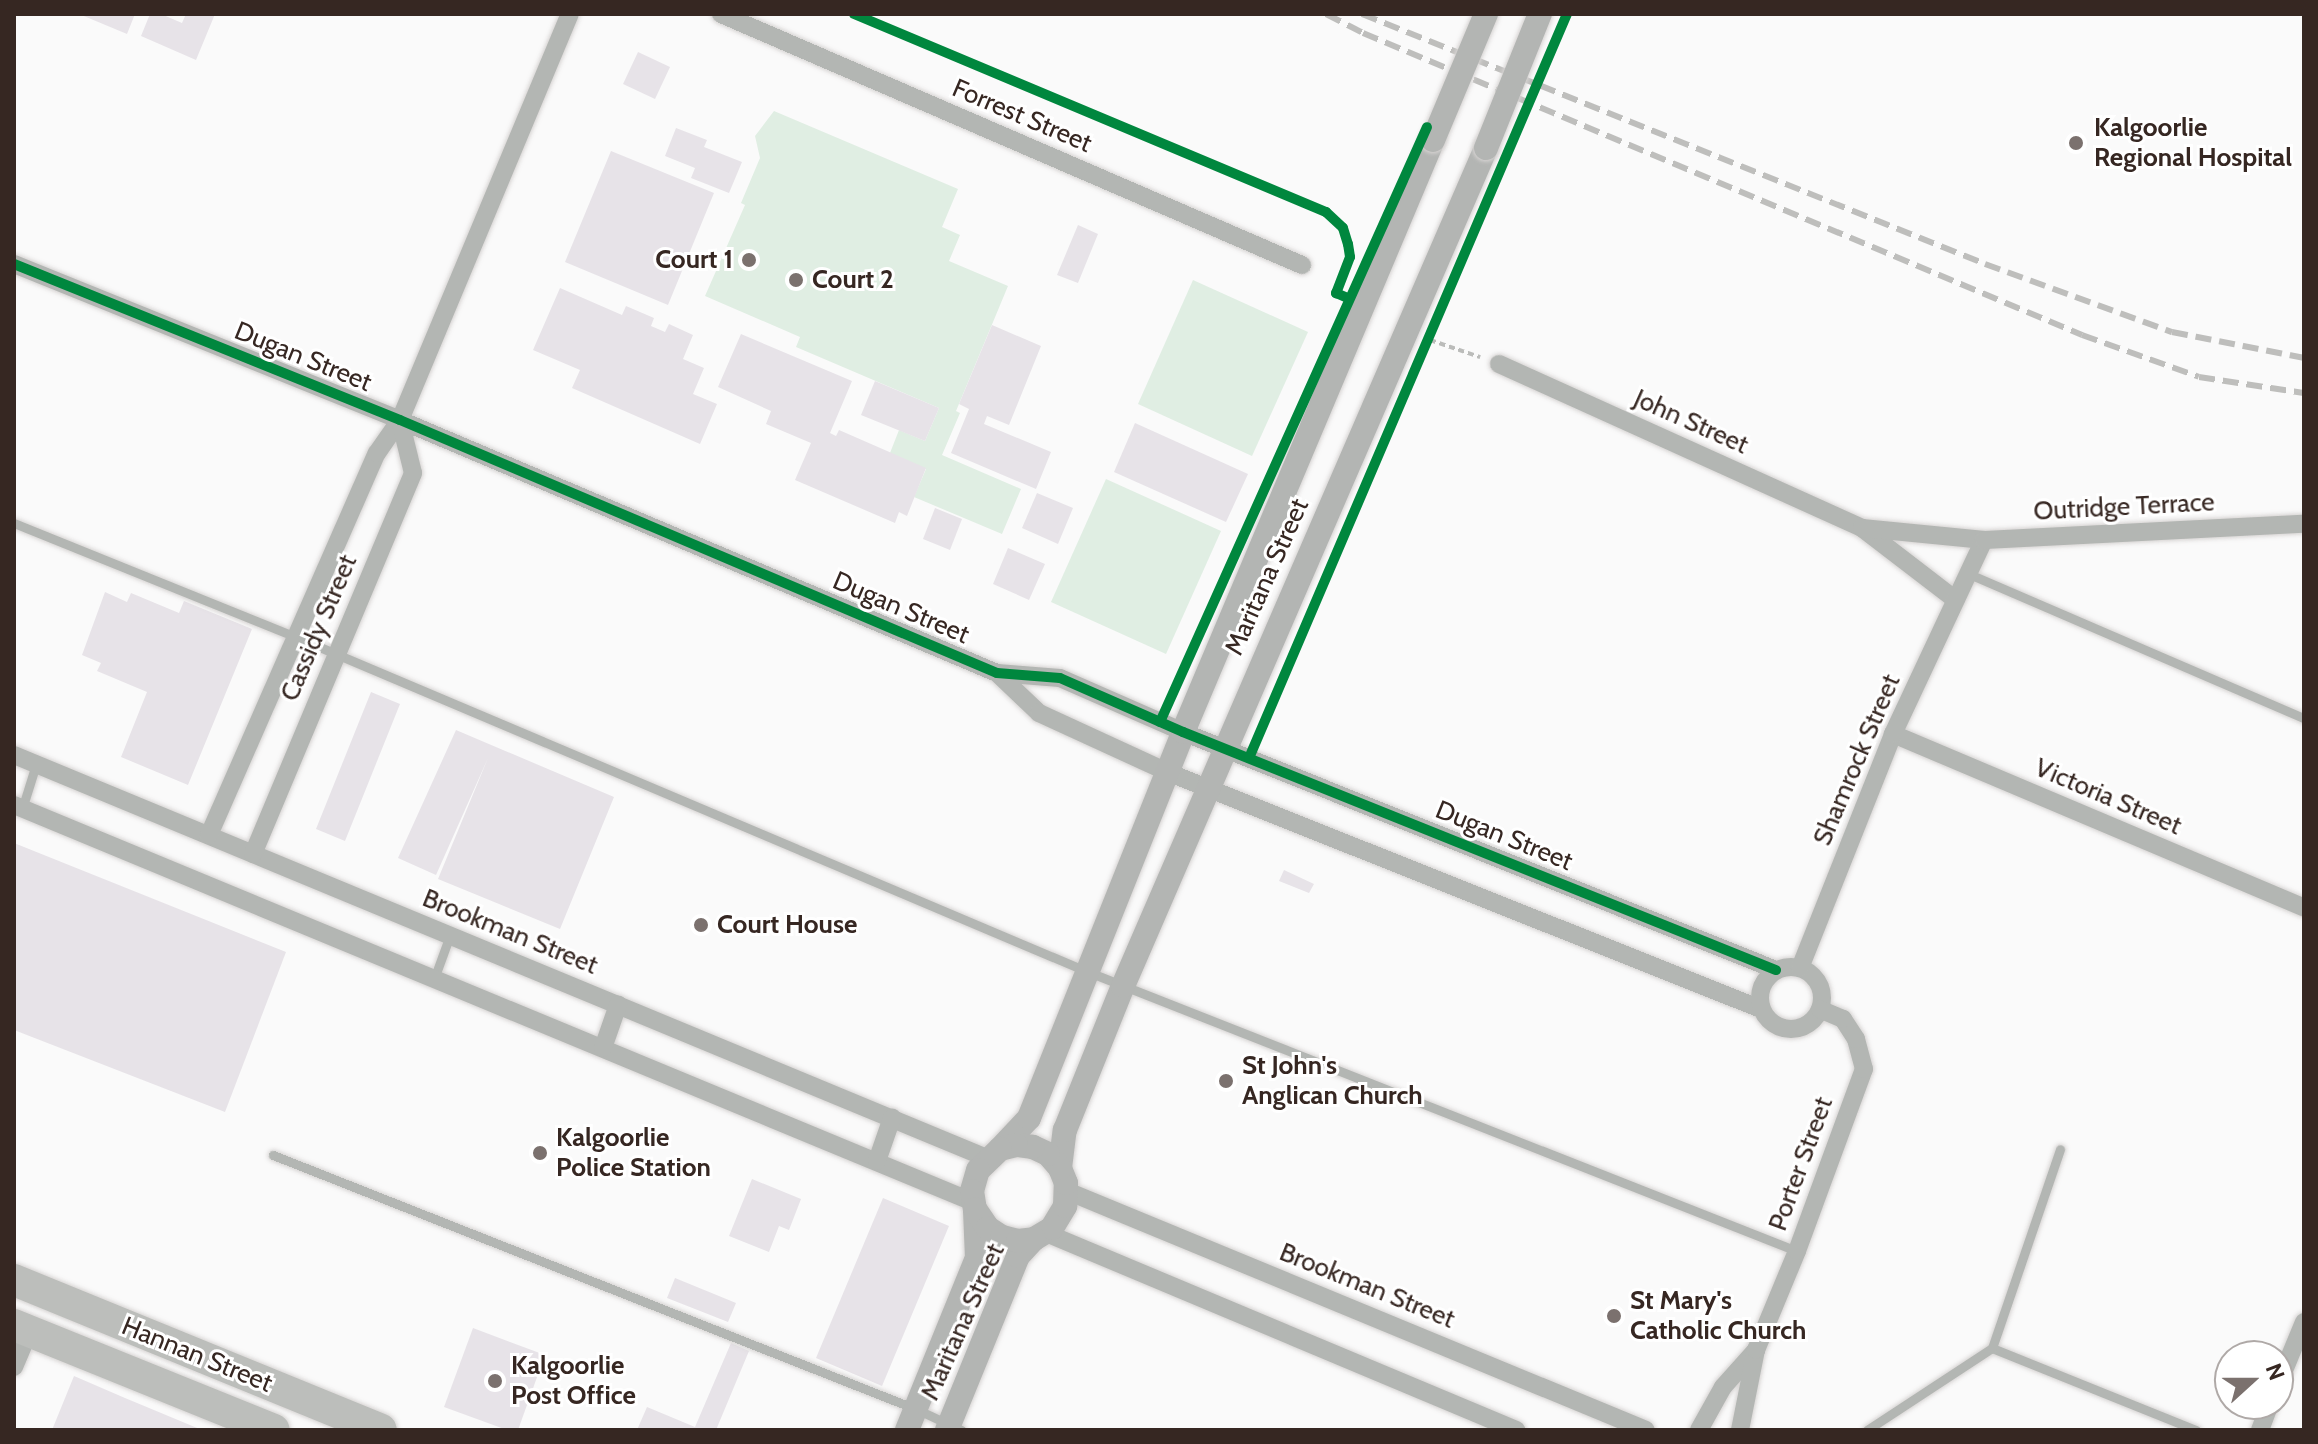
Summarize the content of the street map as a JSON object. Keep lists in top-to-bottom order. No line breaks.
{"streets":{"highway":["Hannan Street"],"main road":["Maritana Street"],"street":["Forrest Street","Dugan Street","John Street","Outridge Terrace","Cassidy Street","Shamrock Street","Victoria Street","Brookman Street","Porter Street"]},"crossings":[["Dugan Street","Maritana Street"],["Dugan Street","Cassidy Street"],["Dugan Street","Shamrock Street"],["Dugan Street","Porter Street"],["John Street","Outridge Terrace"],["John Street","Shamrock Street"],["Maritana Street","Brookman Street"],["Cassidy Street","Brookman Street"],["Shamrock Street","Victoria Street"],["Shamrock Street","Porter Street"]],"places":["Kalgoorlie Regional Hospital","Court 1","Court 2","Court House","St John's Anglican Church","Kalgoorlie Police Station","St Mary's Catholic Church","Kalgoorlie Post Office"],"north":"right"}
